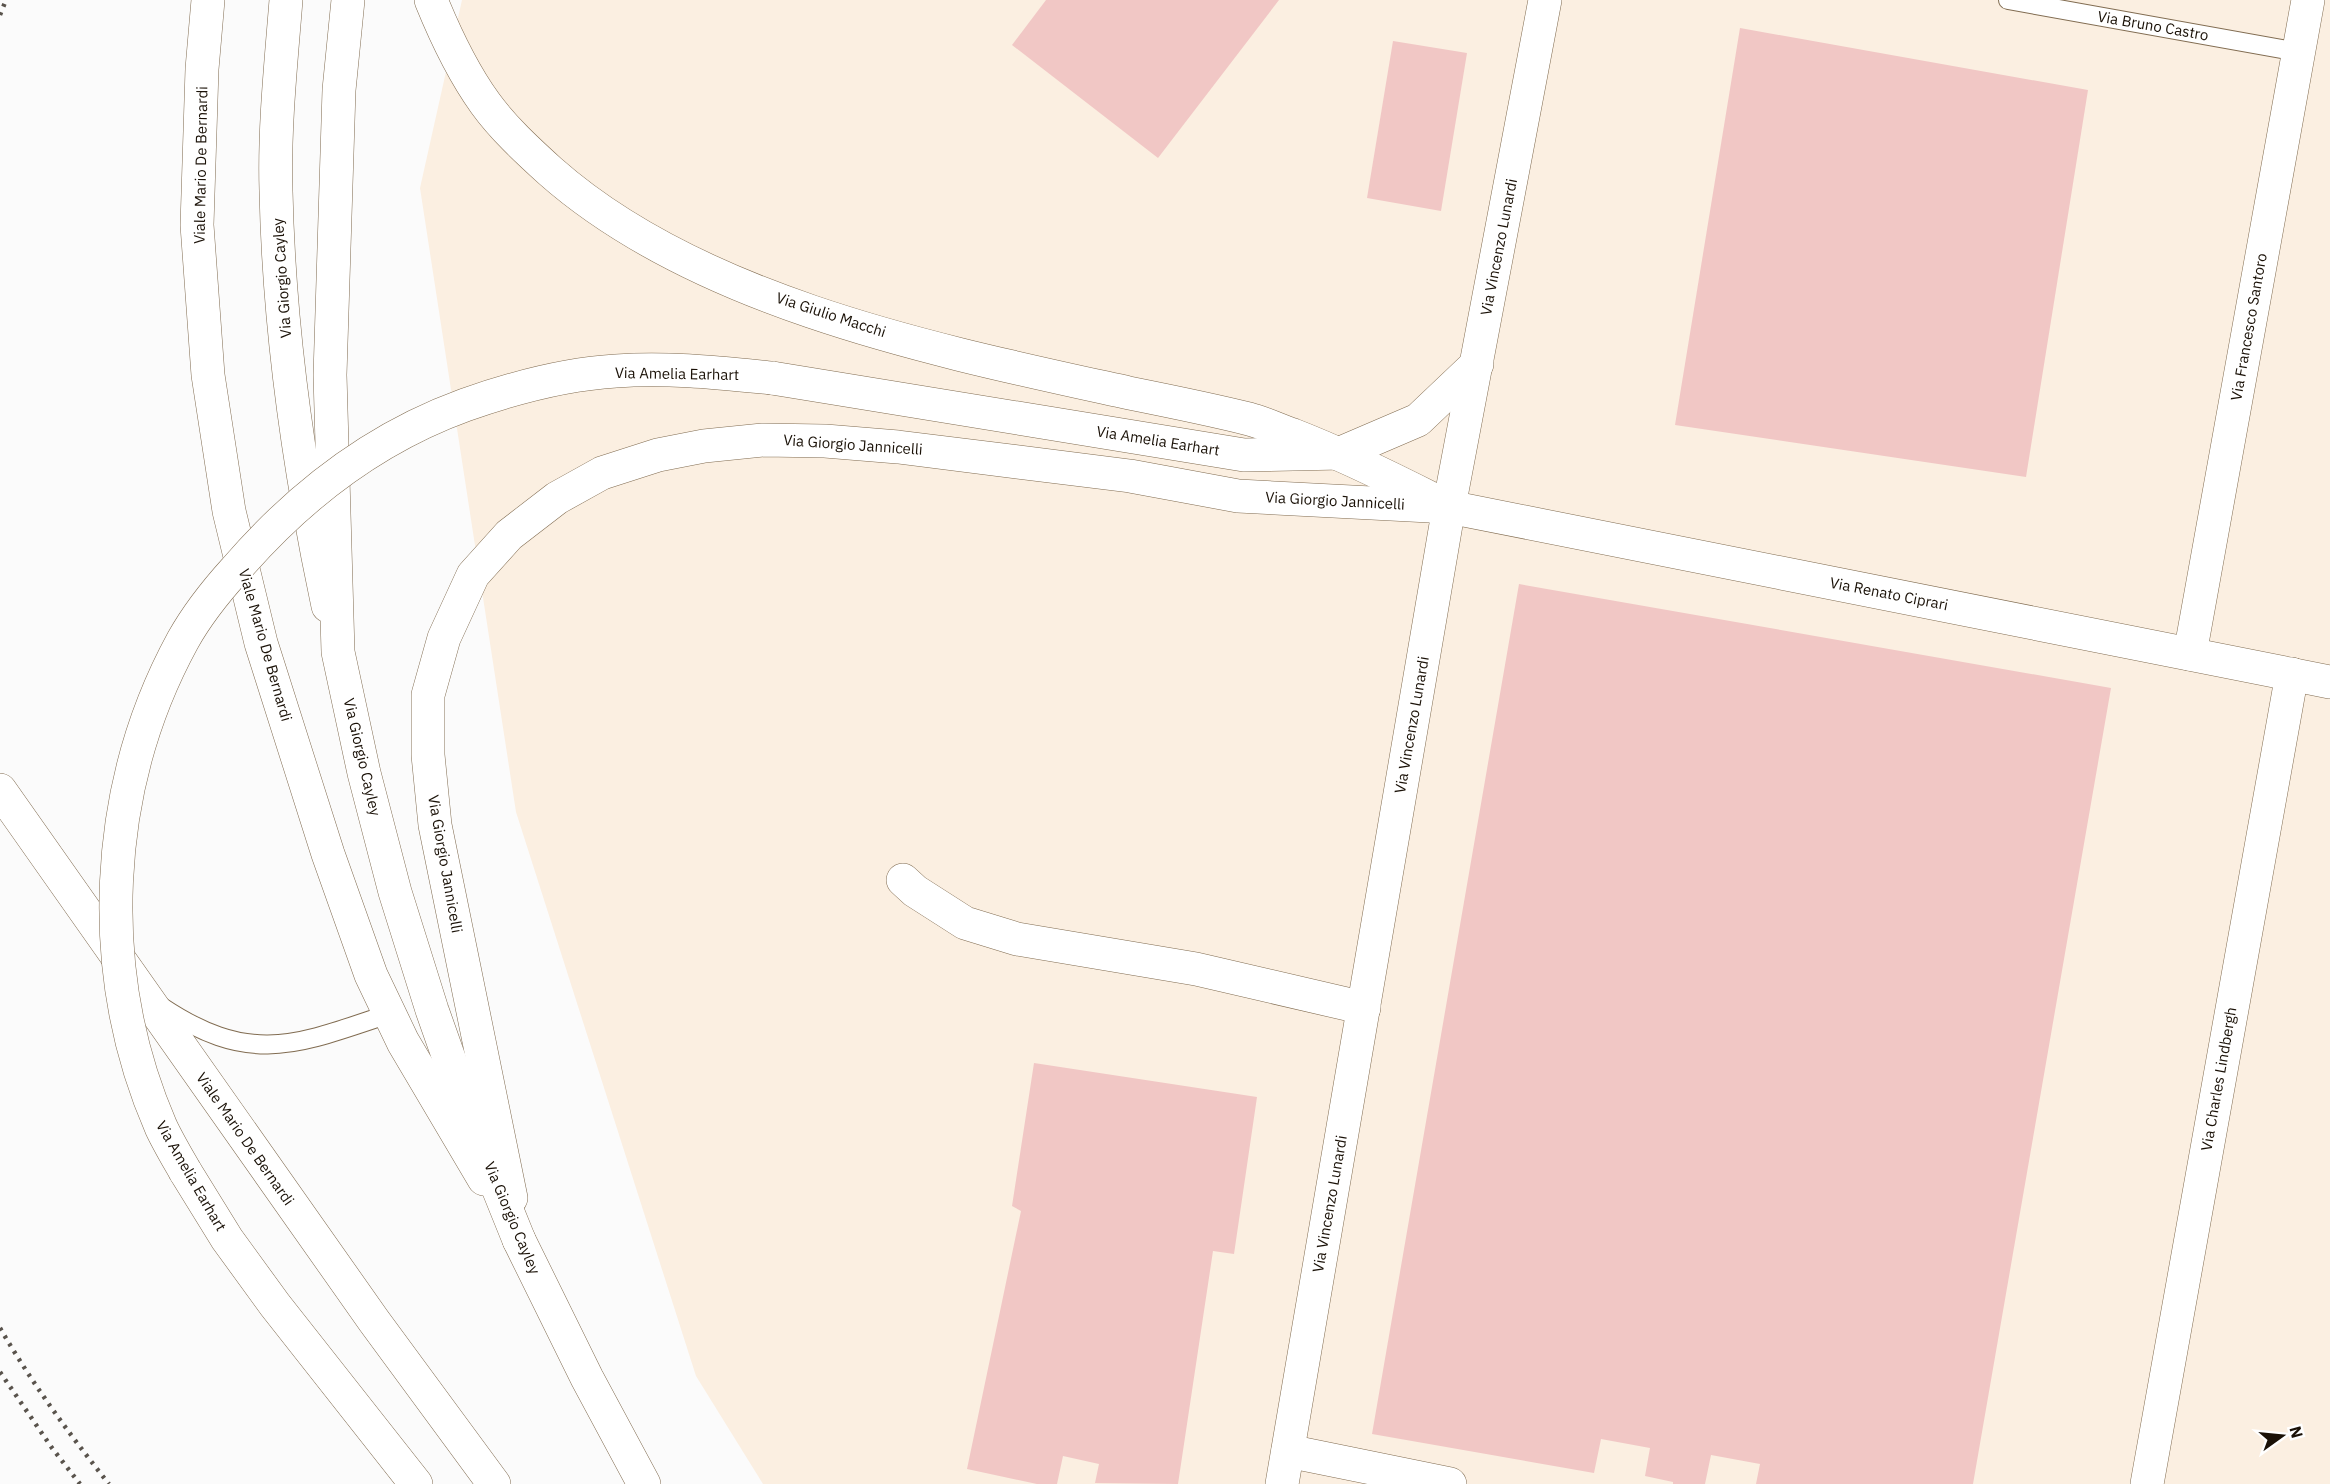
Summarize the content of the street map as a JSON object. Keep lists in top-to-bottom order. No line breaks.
{"streets":{"main road":["Viale Mario De Bernardi","Via Vincenzo Lunardi","Via Giorgio Cayley","Via Giulio Macchi","Via Francesco Santoro","Via Amelia Earhart","Via Giorgio Jannicelli","Via Renato Ciprari","Via Charles Lindbergh"],"lane":["Via Bruno Castro"]},"crossings":[["Via Bruno Castro","Via Francesco Santoro"],["Viale Mario De Bernardi","Via Giorgio Cayley"],["Viale Mario De Bernardi","Via Giorgio Jannicelli"],["Via Vincenzo Lunardi","Via Giulio Macchi"],["Via Vincenzo Lunardi","Via Giorgio Jannicelli"],["Via Vincenzo Lunardi","Via Renato Ciprari"],["Via Giorgio Cayley","Via Giorgio Jannicelli"],["Via Giulio Macchi","Via Amelia Earhart"],["Via Giulio Macchi","Via Giorgio Jannicelli"],["Via Giulio Macchi","Via Renato Ciprari"],["Via Francesco Santoro","Via Renato Ciprari"],["Via Giorgio Jannicelli","Via Renato Ciprari"],["Via Renato Ciprari","Via Charles Lindbergh"]],"north":"right"}
